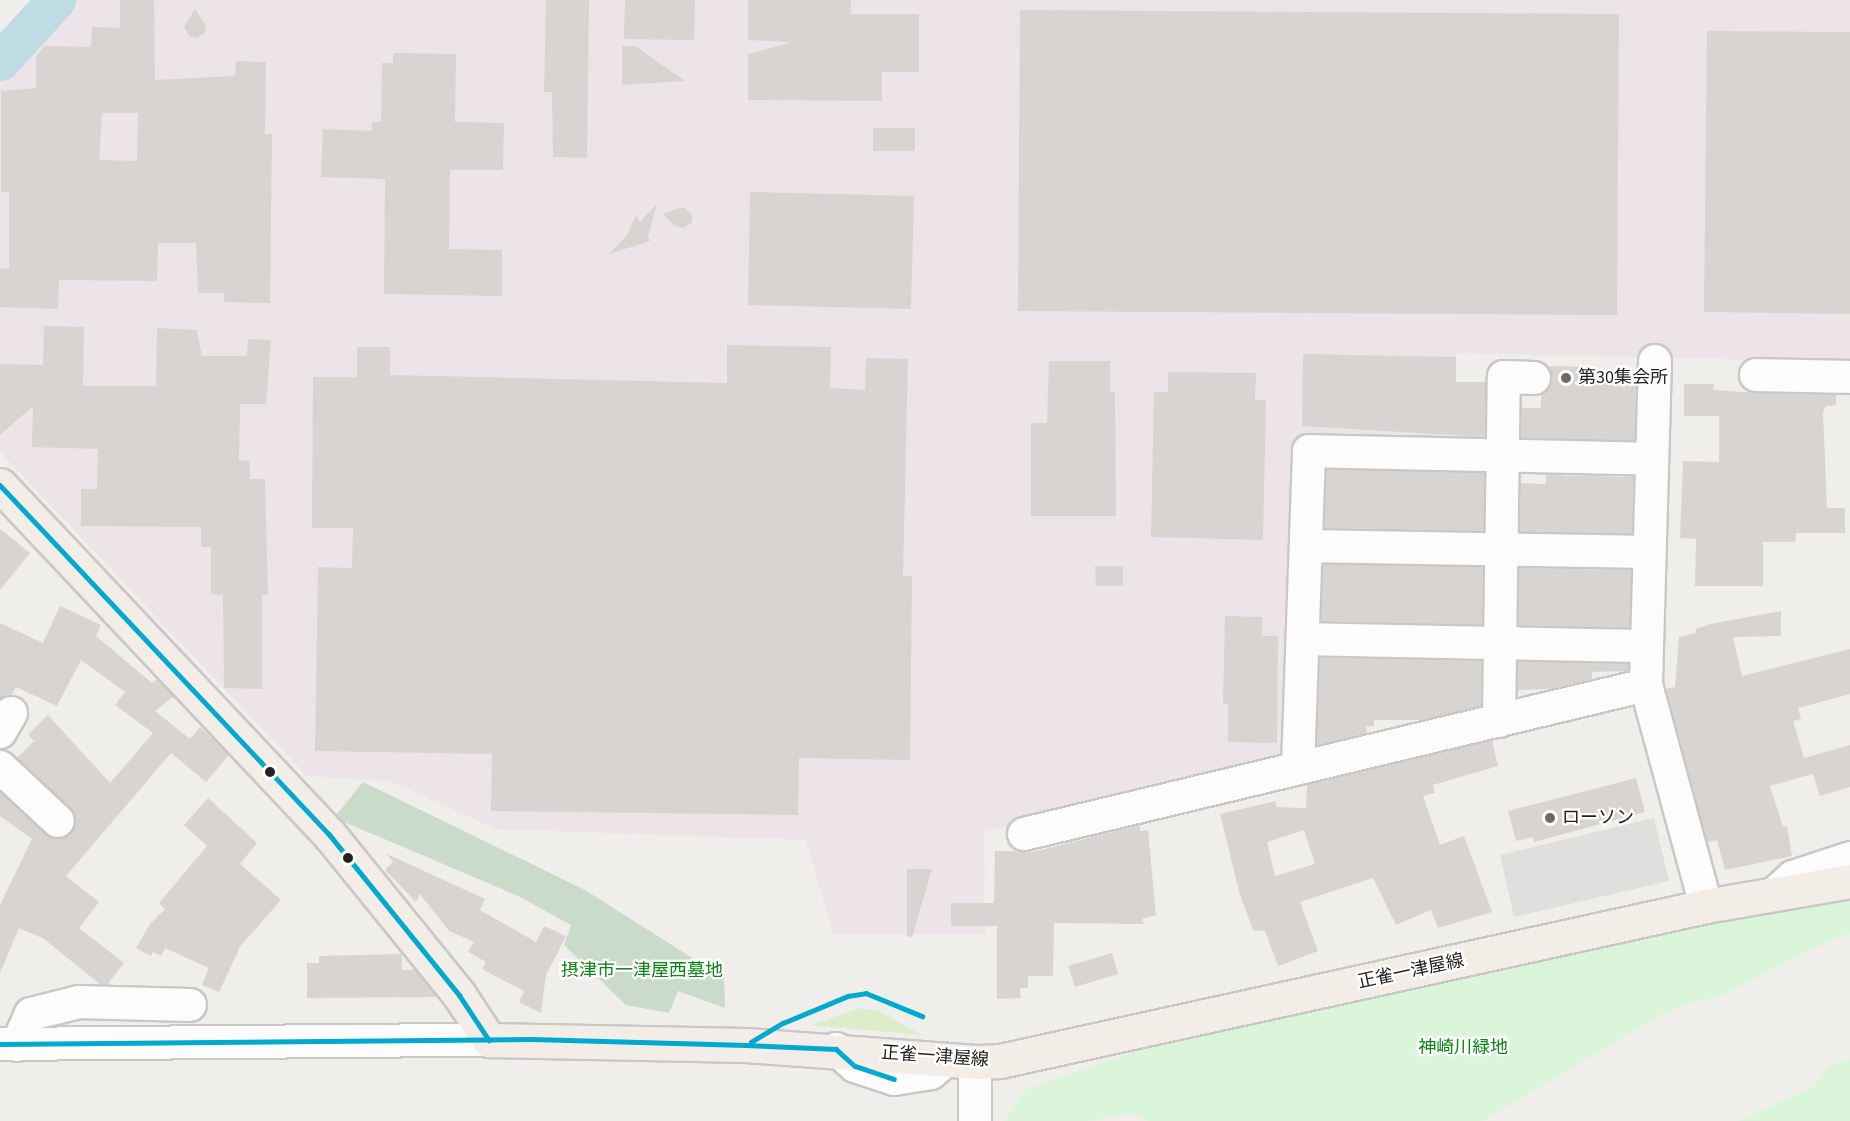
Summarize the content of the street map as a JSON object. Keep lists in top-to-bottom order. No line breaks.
{"streets":{"main road":["正雀一津屋線"]},"parks":["摂津市一津屋西墓地","神崎川緑地"],"places":["第30集会所","ローソン"]}
